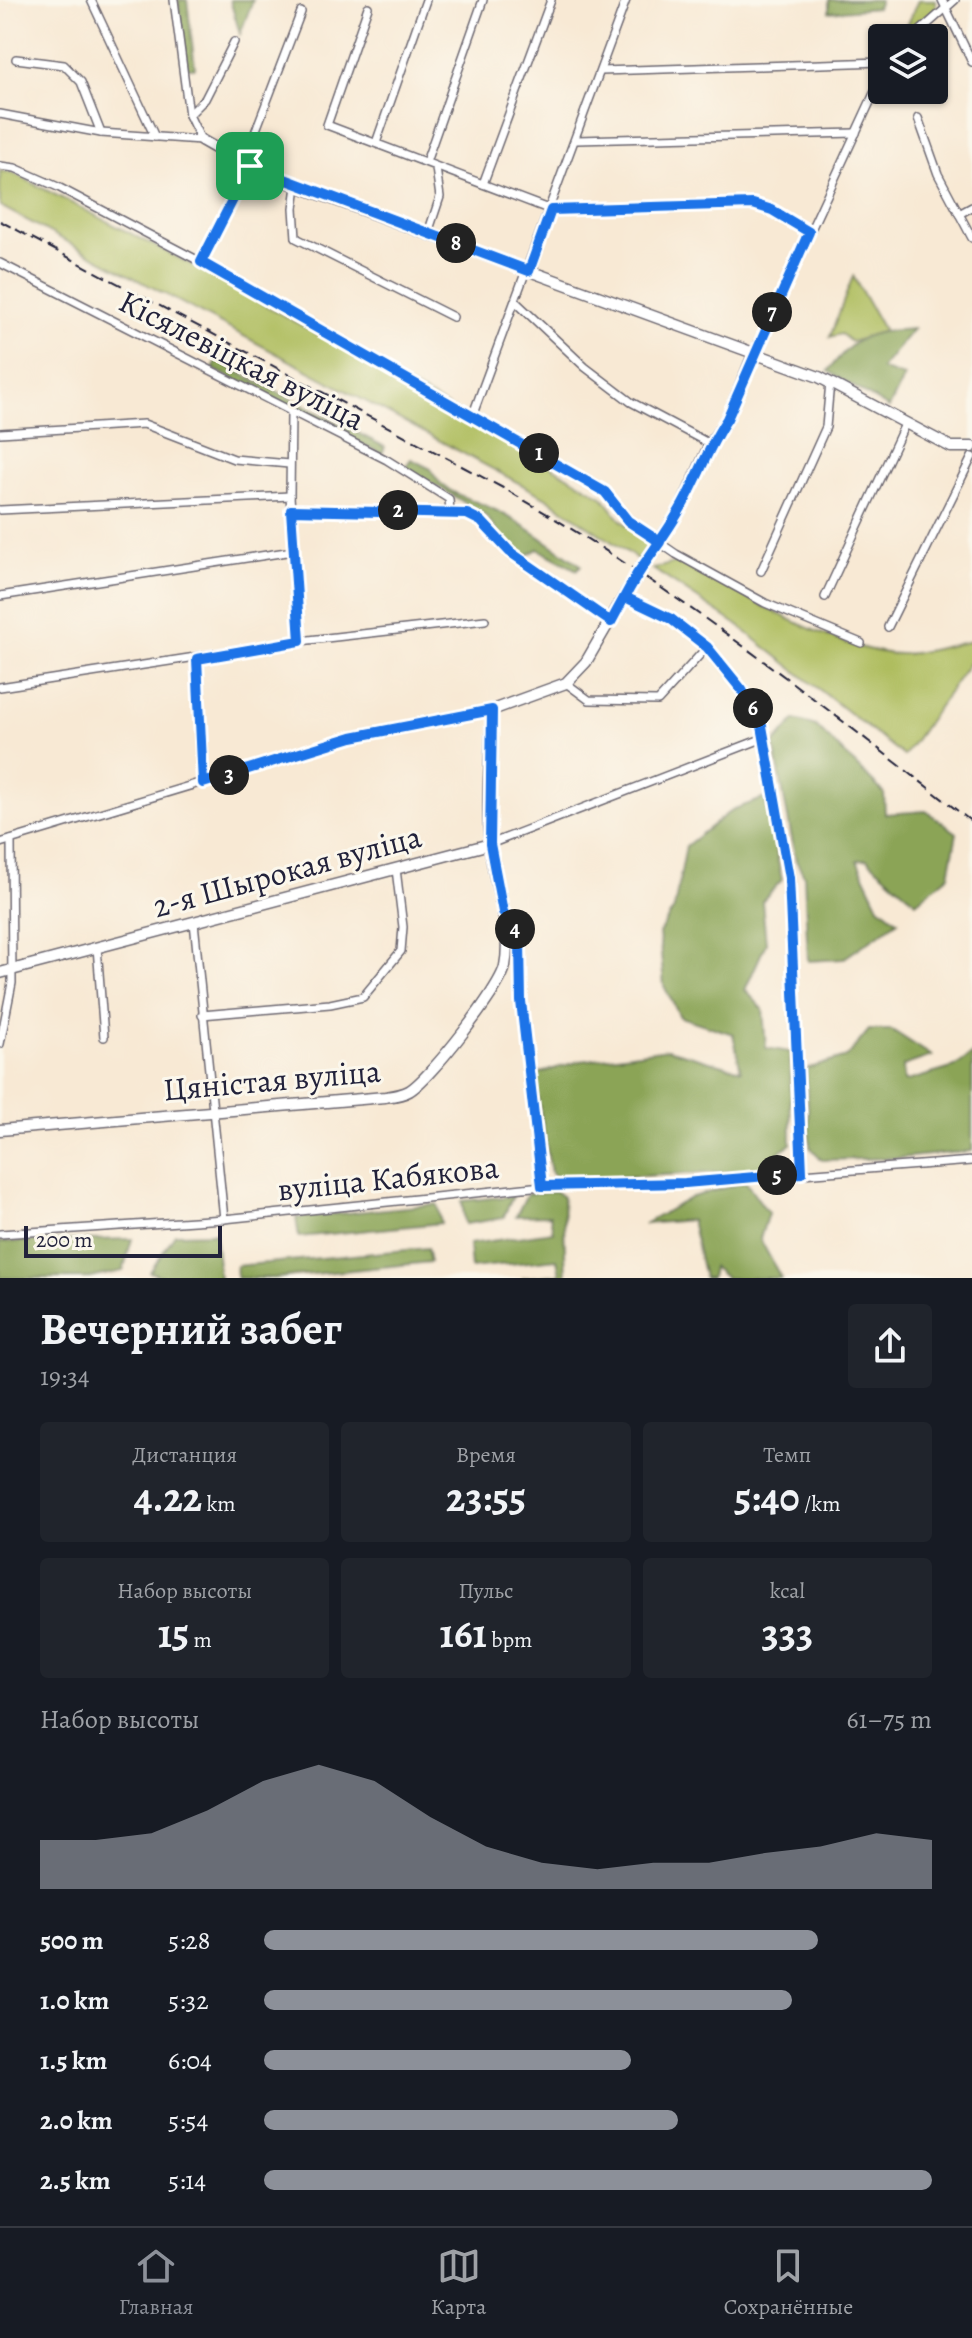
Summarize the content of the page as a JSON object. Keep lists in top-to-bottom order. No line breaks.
{"streets":{"street":["Кісялевіцкая вуліца","2-я Шырокая вуліца","Цяністая вуліца","вуліца Кабякова"]},"crossings":[["2-я Шырокая вуліца","Цяністая вуліца"]],"scale_bar":"200 m","page":{"pins":["8","7","1","2","6","3","4","5"],"scale":"200 m","heading":["Вечерний забег","19:34"],"stats":[["Дистанция","4.22 km"],["Время","23:55"],["Темп","5:40 /km"],["Набор высоты","15 m"],["Пульс","161 bpm"],["kcal","333"]],"chart":["Набор высоты","61–75 m"],"list":[{"name":"500 m","note":"5:28"},{"name":"1.0 km","note":"5:32"},{"name":"1.5 km","note":"6:04"},{"name":"2.0 km","note":"5:54"},{"name":"2.5 km","note":"5:14"}],"tabs":["Главная","Карта","Сохранённые"]}}
